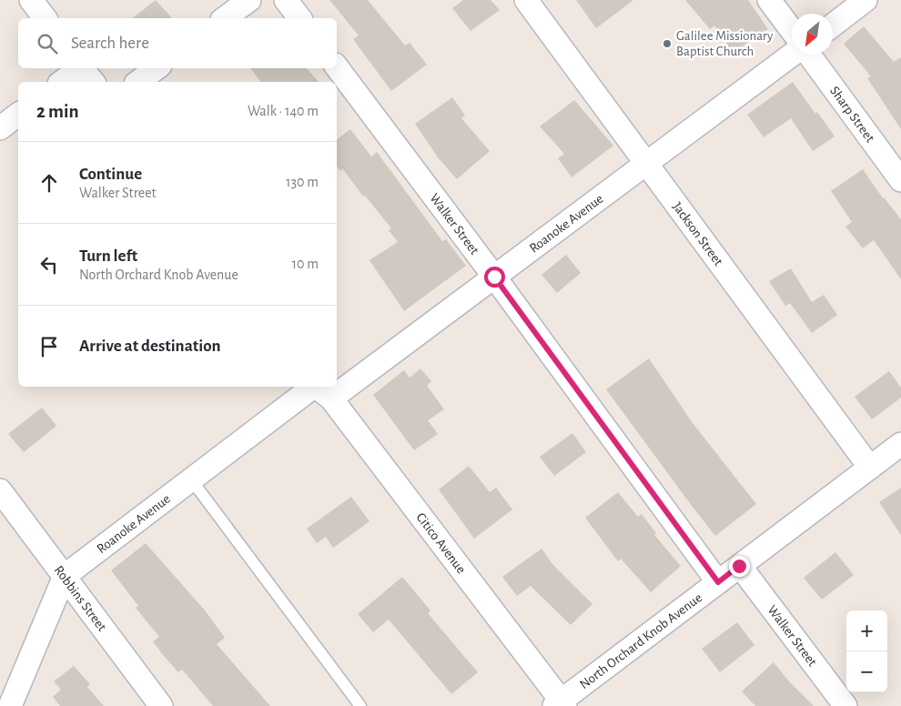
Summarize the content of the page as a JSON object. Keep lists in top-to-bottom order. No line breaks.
{"streets":{"street":["Sharp Street","Roanoke Avenue","Walker Street","Jackson Street","Citico Avenue","Robbins Street","North Orchard Knob Avenue"]},"crossings":[["Roanoke Avenue","Walker Street"],["Roanoke Avenue","Jackson Street"],["Roanoke Avenue","Citico Avenue"],["Roanoke Avenue","Robbins Street"],["Walker Street","North Orchard Knob Avenue"],["Jackson Street","North Orchard Knob Avenue"],["Citico Avenue","North Orchard Knob Avenue"]],"places":["Galilee Missionary Baptist Church"],"north":"bottom left","page":{"search":"Search here","heading":["2 min","Walk · 140 m"],"list":[["Continue","Walker Street","130 m"],["Turn left","North Orchard Knob Avenue","10 m"],"Arrive at destination"],"map_buttons":["+","−"]}}
